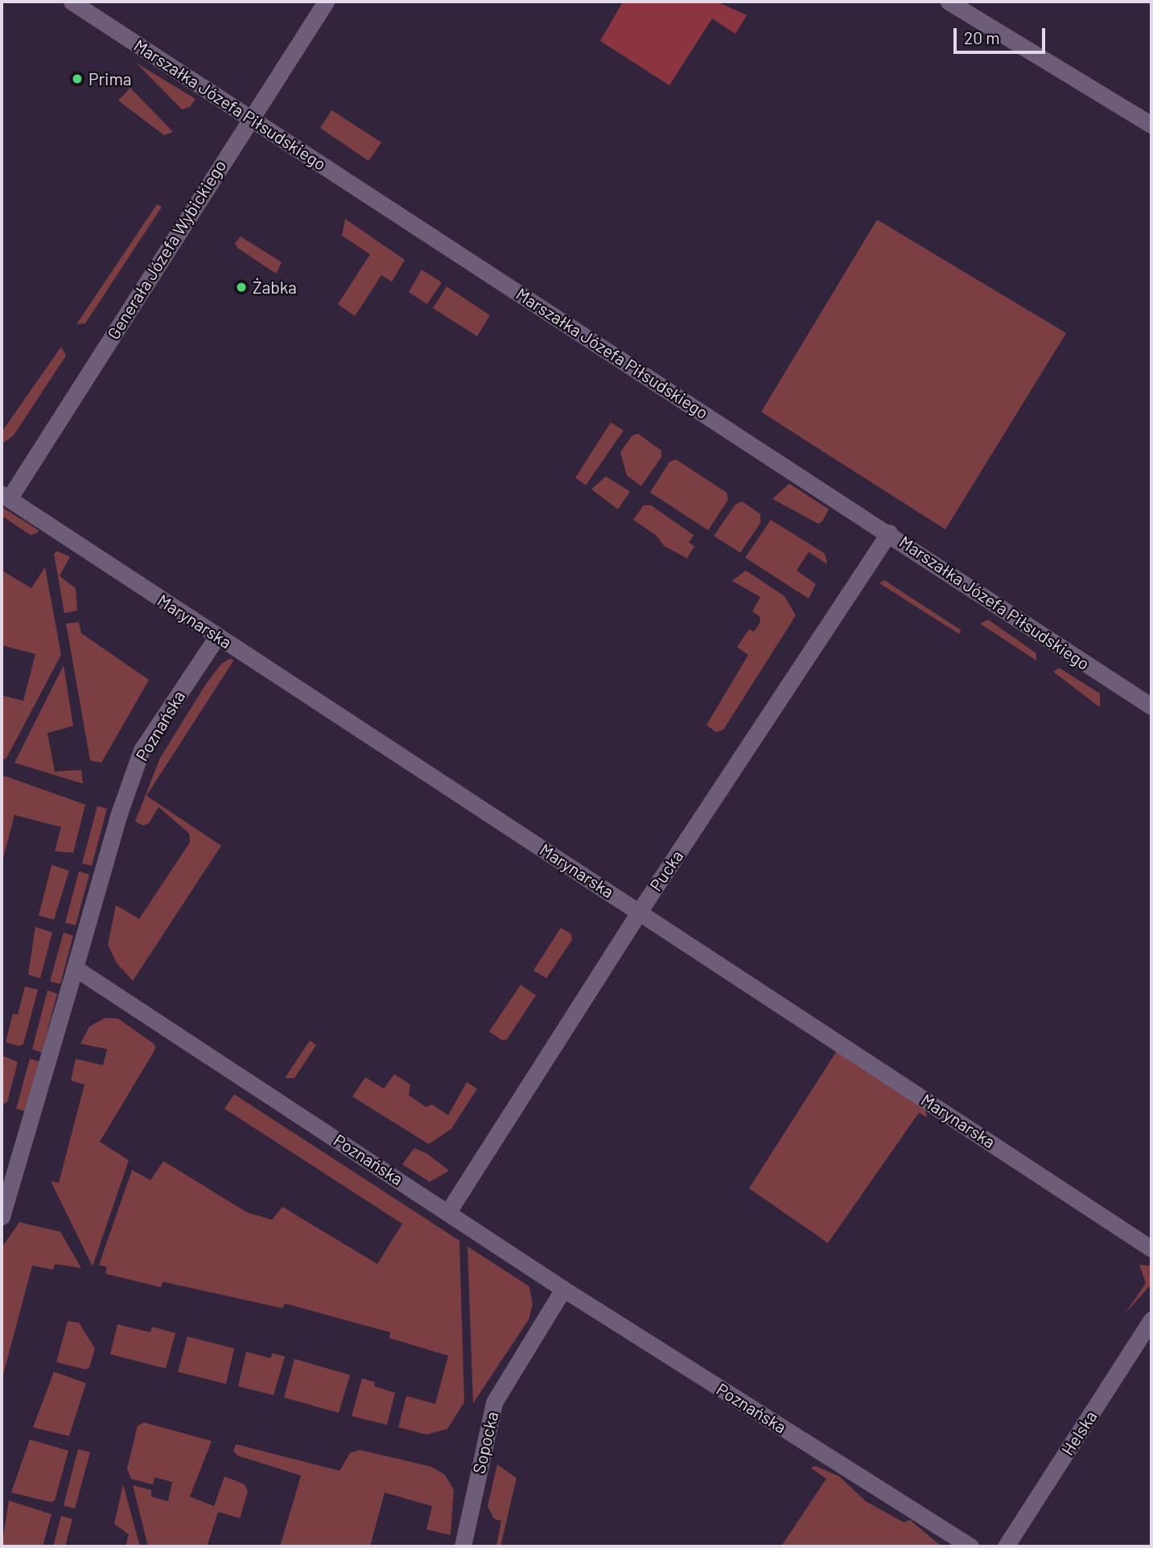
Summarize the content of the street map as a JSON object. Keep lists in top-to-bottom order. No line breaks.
{"streets":{"street":["Marszałka Józefa Piłsudskiego","Generała Józefa Wybickiego","Marynarska","Poznańska","Pucka","Helska","Sopocka"]},"crossings":[["Marszałka Józefa Piłsudskiego","Generała Józefa Wybickiego"],["Marszałka Józefa Piłsudskiego","Pucka"],["Generała Józefa Wybickiego","Marynarska"],["Marynarska","Poznańska"],["Marynarska","Pucka"],["Poznańska","Pucka"],["Poznańska","Sopocka"]],"places":["Prima","Żabka"],"scale_bar":"20 m"}
